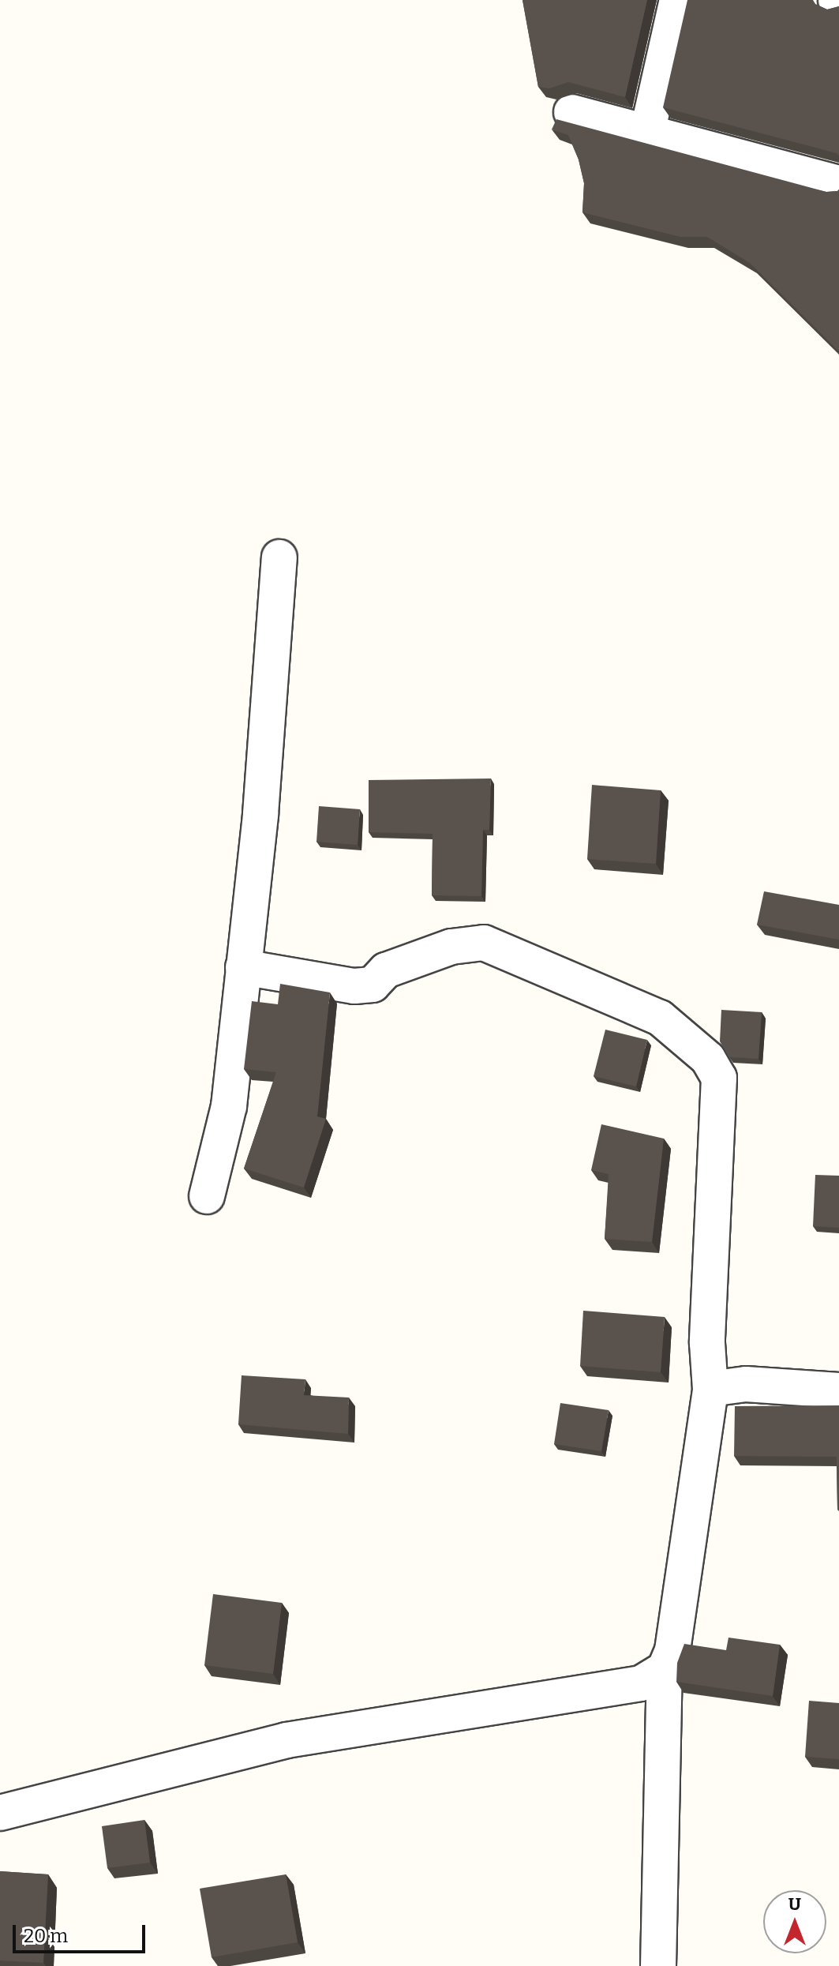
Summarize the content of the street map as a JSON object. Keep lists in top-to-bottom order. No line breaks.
{"scale_bar":"20 m","north":"top"}
